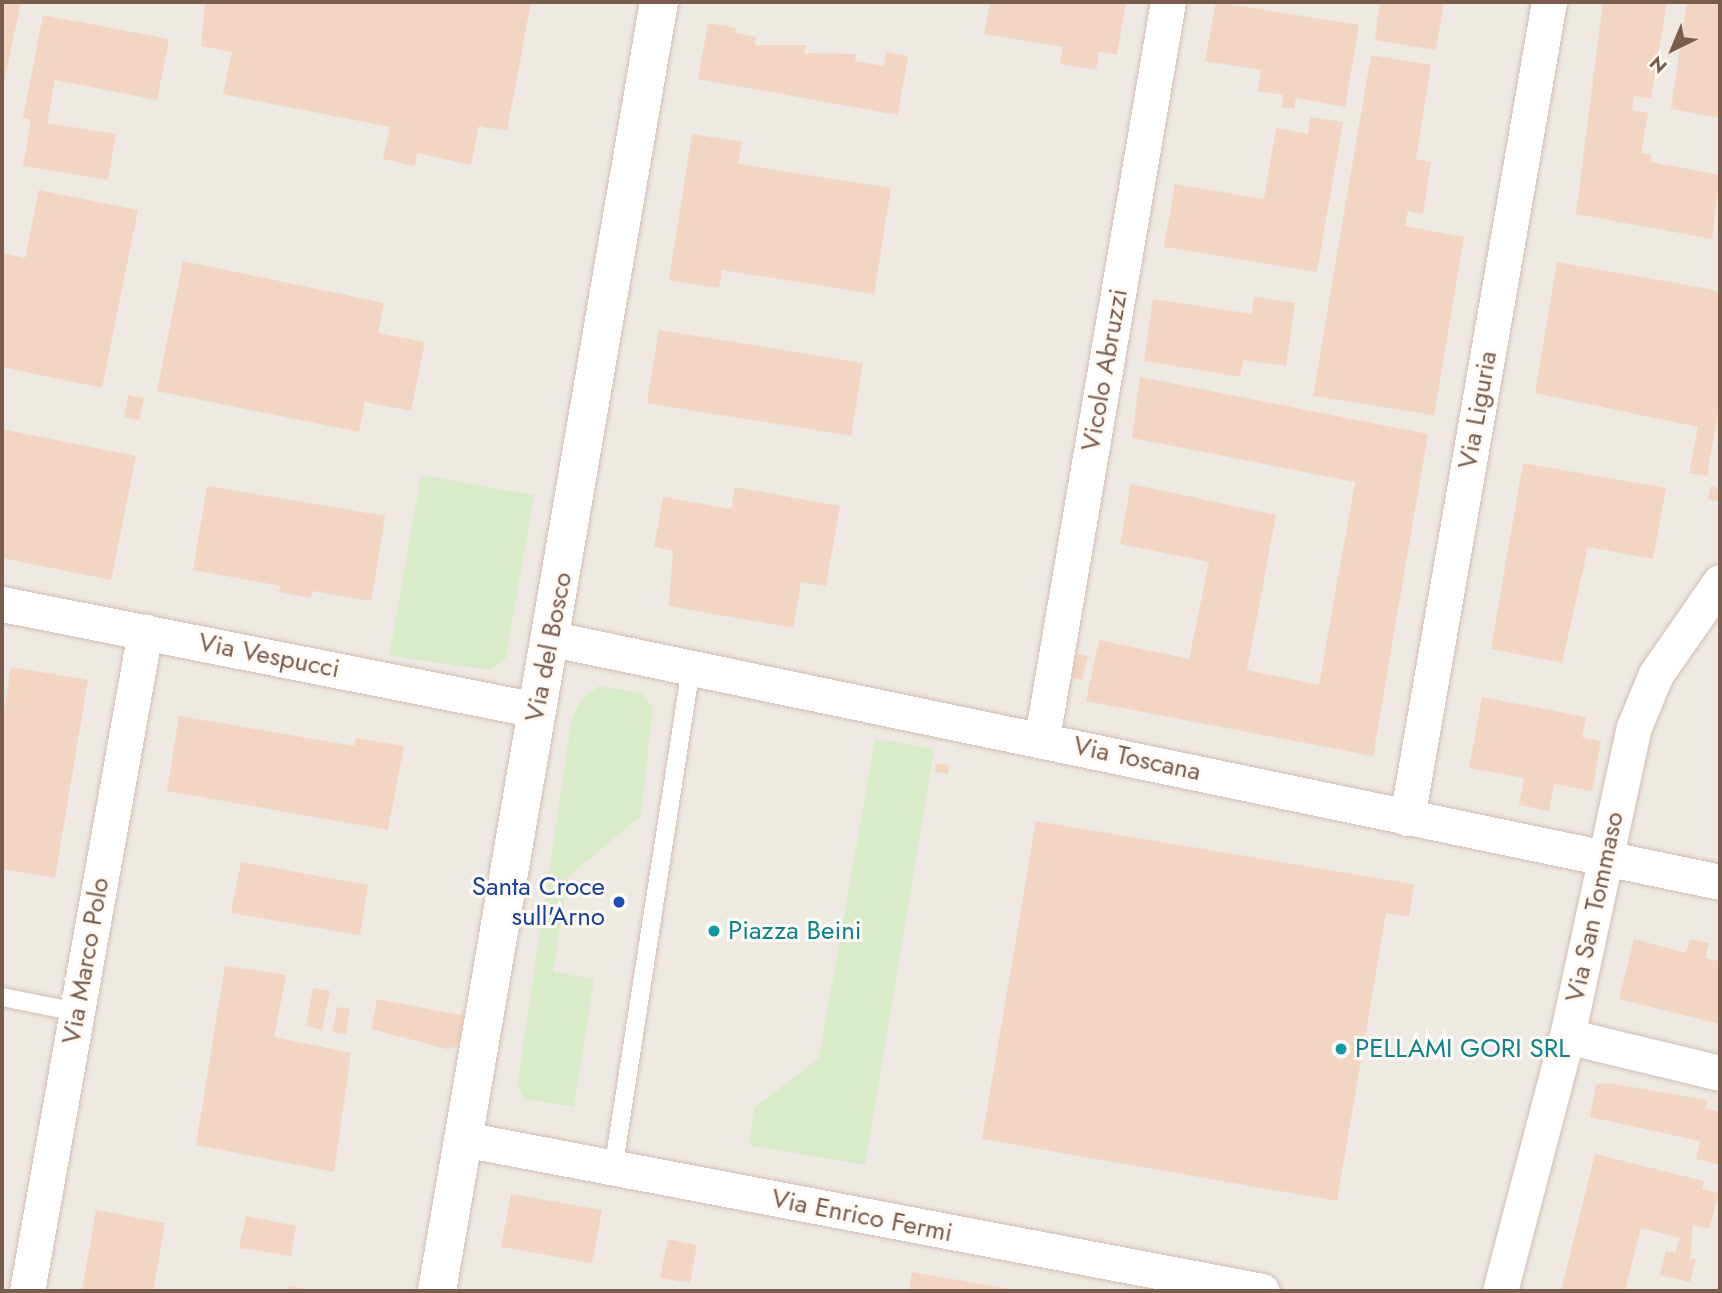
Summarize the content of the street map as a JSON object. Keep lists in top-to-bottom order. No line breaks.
{"streets":{"street":["Vicolo Abruzzi","Via Liguria","Via del Bosco","Via Vespucci","Via Toscana","Via San Tommaso","Via Marco Polo","Via Enrico Fermi"]},"crossings":[["Vicolo Abruzzi","Via Toscana"],["Via Liguria","Via Toscana"],["Via del Bosco","Via Vespucci"],["Via del Bosco","Via Toscana"],["Via del Bosco","Via Enrico Fermi"],["Via Vespucci","Via Marco Polo"],["Via Toscana","Via San Tommaso"]],"places":["Santa Croce sull'Arno","Piazza Beini","PELLAMI GORI SRL"],"north":"bottom left"}
